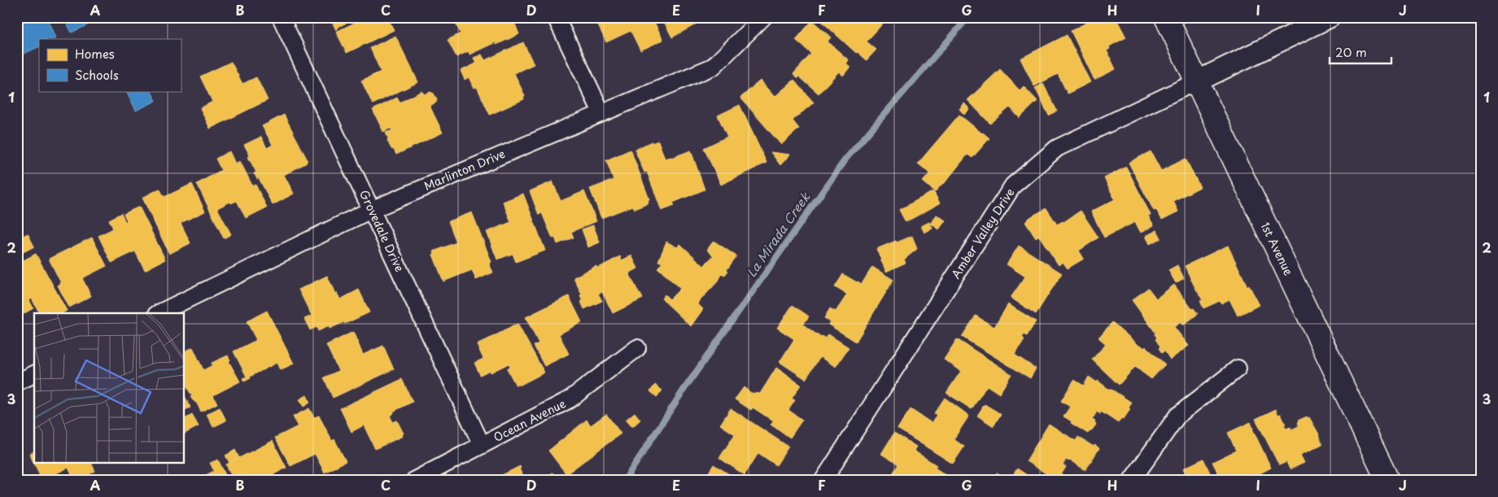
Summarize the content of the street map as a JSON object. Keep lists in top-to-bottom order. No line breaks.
{"streets":{"main road":["1st Avenue"],"street":["Marlinton Drive","Grovedale Drive","Amber Valley Drive","Ocean Avenue"]},"crossings":[["Marlinton Drive","Grovedale Drive"],["Grovedale Drive","Ocean Avenue"],["Amber Valley Drive","1st Avenue"]],"water":["La Mirada Creek"],"legend":["Homes","Schools"],"scale_bar":"20 m","grid":{"columns":["A","B","C","D","E","F","G","H","I","J"],"rows":["1","2","3"]}}
